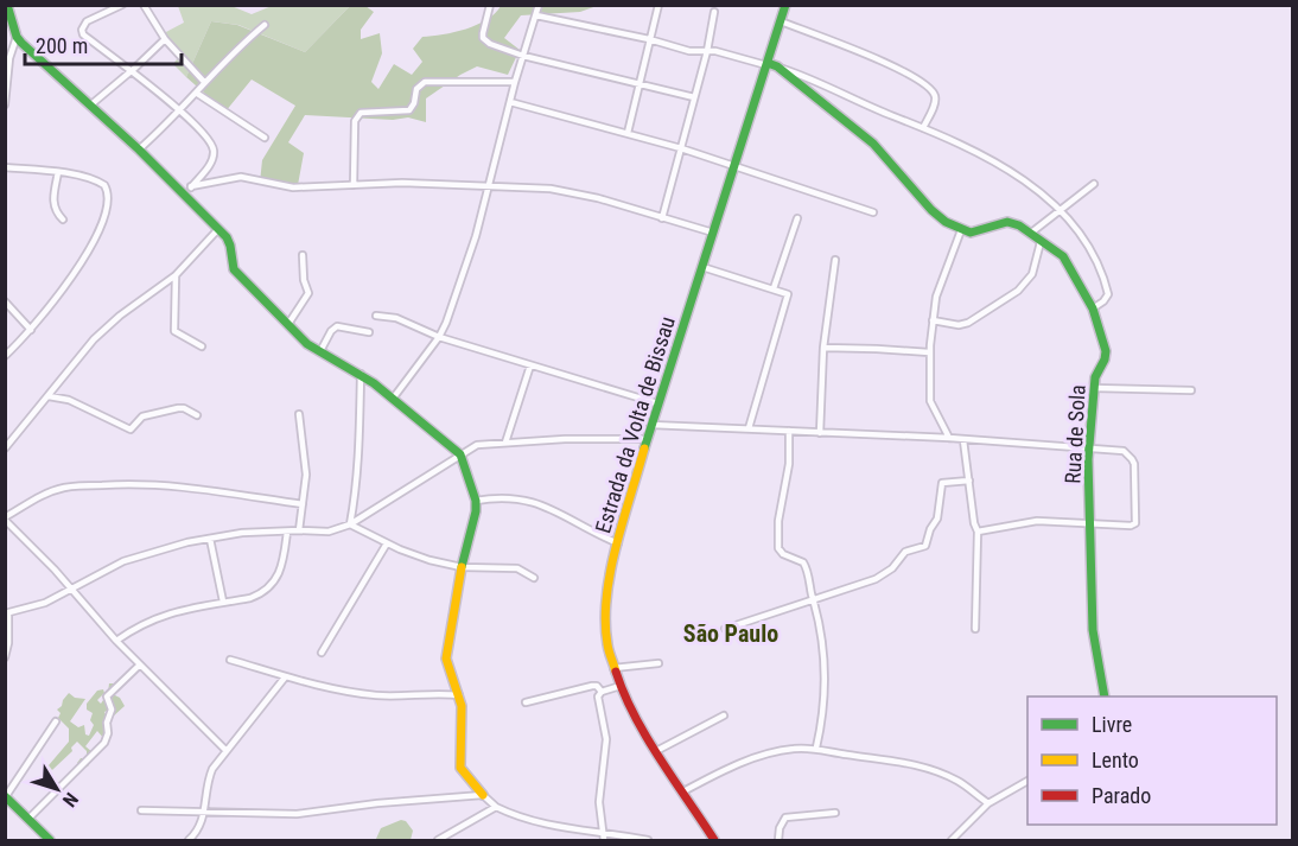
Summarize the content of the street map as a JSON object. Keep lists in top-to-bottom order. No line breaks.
{"streets":{"street":["Estrada da Volta de Bissau","Rua de Sola"]},"districts":["São Paulo"],"legend":["Livre","Lento","Parado"],"scale_bar":"200 m","north":"bottom right"}
